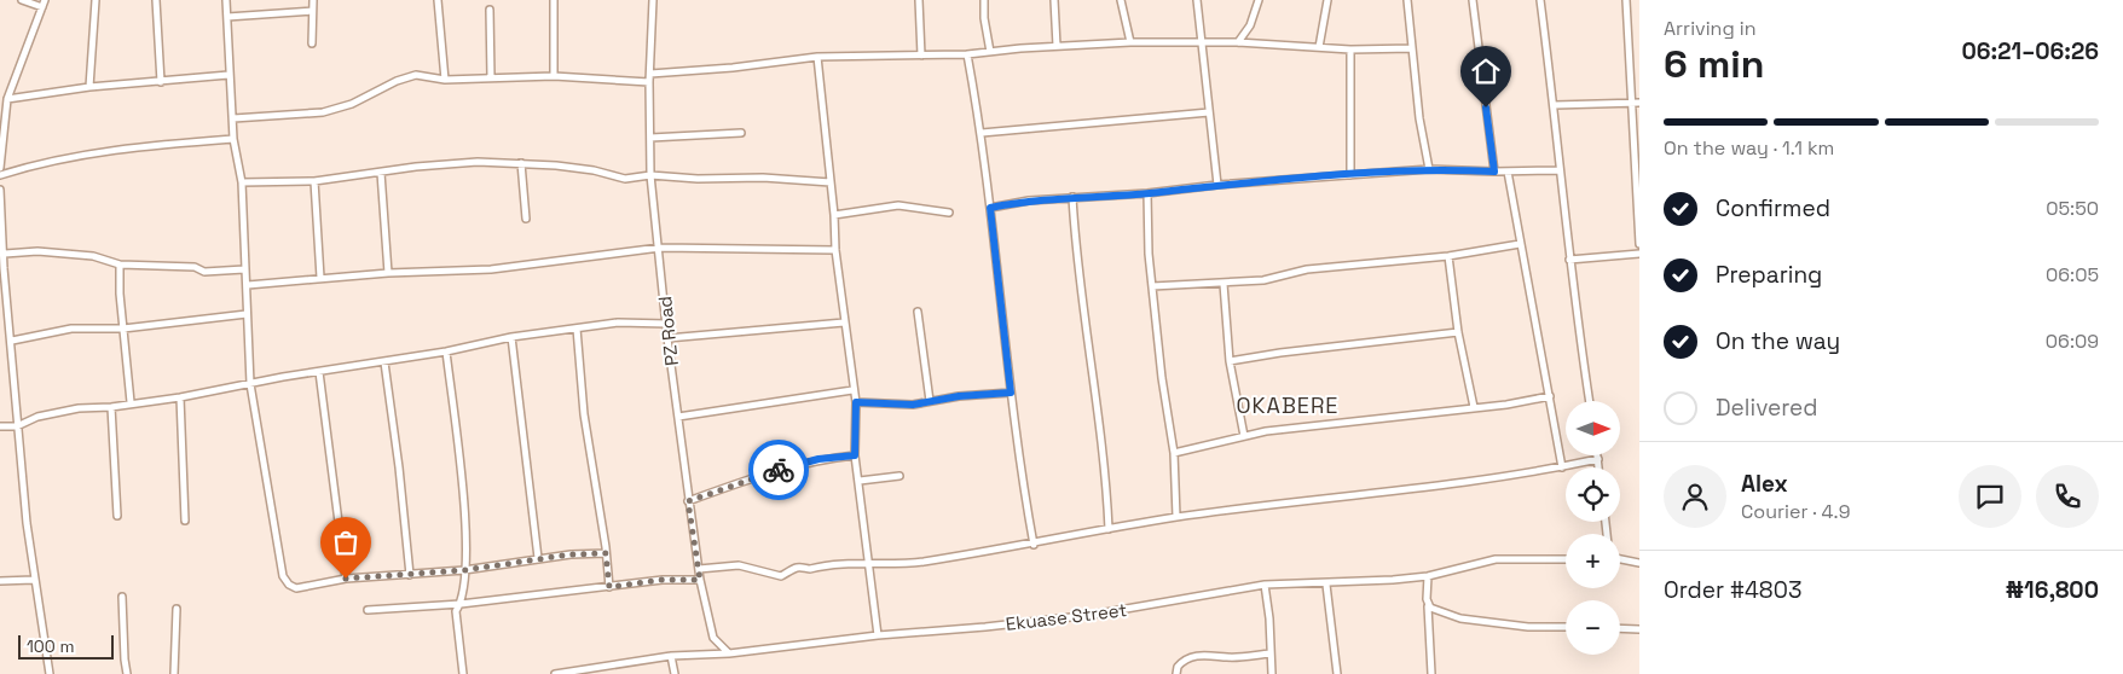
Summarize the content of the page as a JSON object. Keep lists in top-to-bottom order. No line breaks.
{"streets":{"street":["PZ Road","Ekuase Street"]},"crossings":[["PZ Road","Ekuase Street"]],"districts":["OKABERE"],"scale_bar":"100 m","north":"right","page":{"heading":["6 min","Arriving in","06:21–06:26"],"panel":["Alex","Courier · 4.9","Order #4803","₦16,800"],"bar":"On the way · 1.1 km","list":[["Confirmed","05:50"],["Preparing","06:05"],["On the way","06:09"],"Delivered"],"map_buttons":["+","−"],"scale":"100 m"}}
